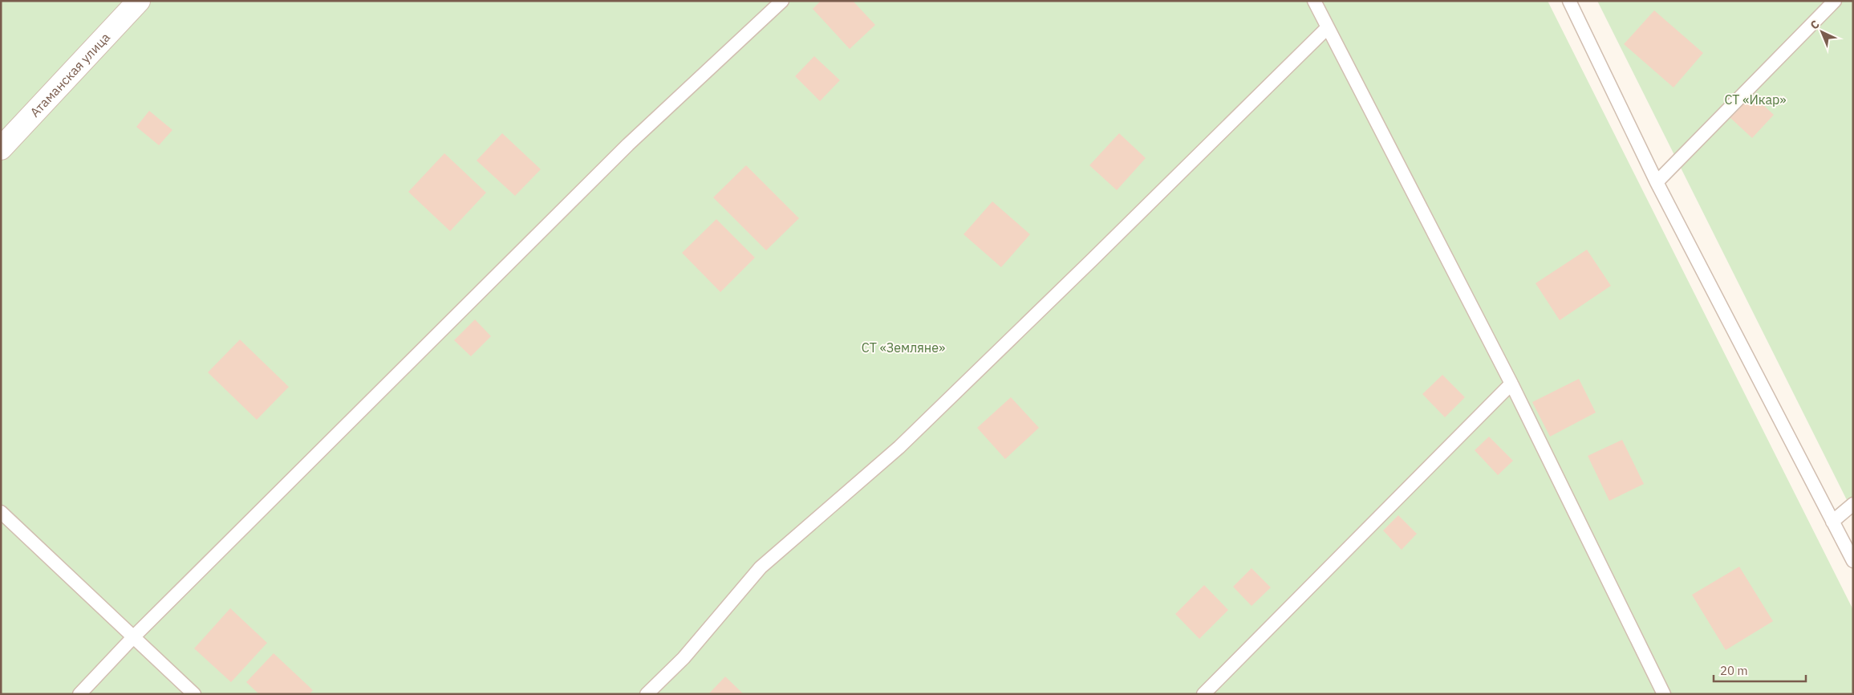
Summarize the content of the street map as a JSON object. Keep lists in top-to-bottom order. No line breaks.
{"streets":{"street":["Атаманская улица"]},"parks":["СТ «Икар»","СТ «Земляне»"],"scale_bar":"20 m","north":"top left"}
